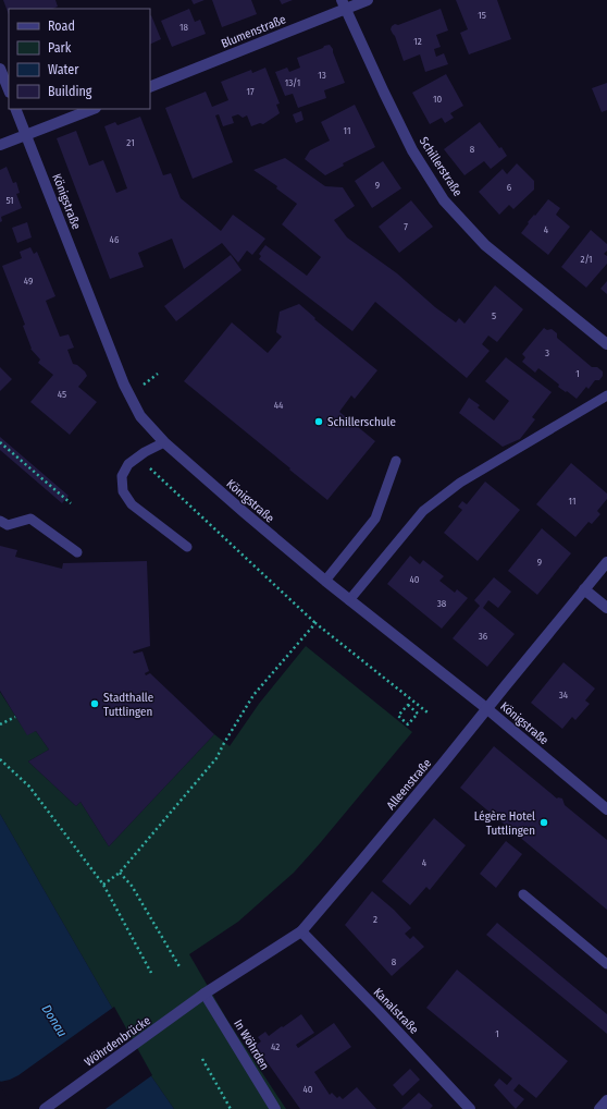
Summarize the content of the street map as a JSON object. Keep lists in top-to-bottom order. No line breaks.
{"streets":{"street":["Blumenstraße","Schillerstraße","Königstraße","Alleenstraße","Kanalstraße","Wöhrdenbrücke","In Wöhrden"]},"crossings":[["Blumenstraße","Schillerstraße"],["Königstraße","Alleenstraße"],["Alleenstraße","Kanalstraße"],["Alleenstraße","Wöhrdenbrücke"],["Alleenstraße","In Wöhrden"],["Wöhrdenbrücke","In Wöhrden"]],"water":["Donau"],"places":["Schillerschule","Stadthalle Tuttlingen","Légère Hotel Tuttlingen"],"house_numbers":["15","18","12","13","13/1","17","10","11","21","8","9","6","51","7","4","46","2/1","49","5","3","1","45","44","11","9","40","38","36","34","4","2","8","1","42","40"],"legend":["Road","Park","Water","Building"]}
